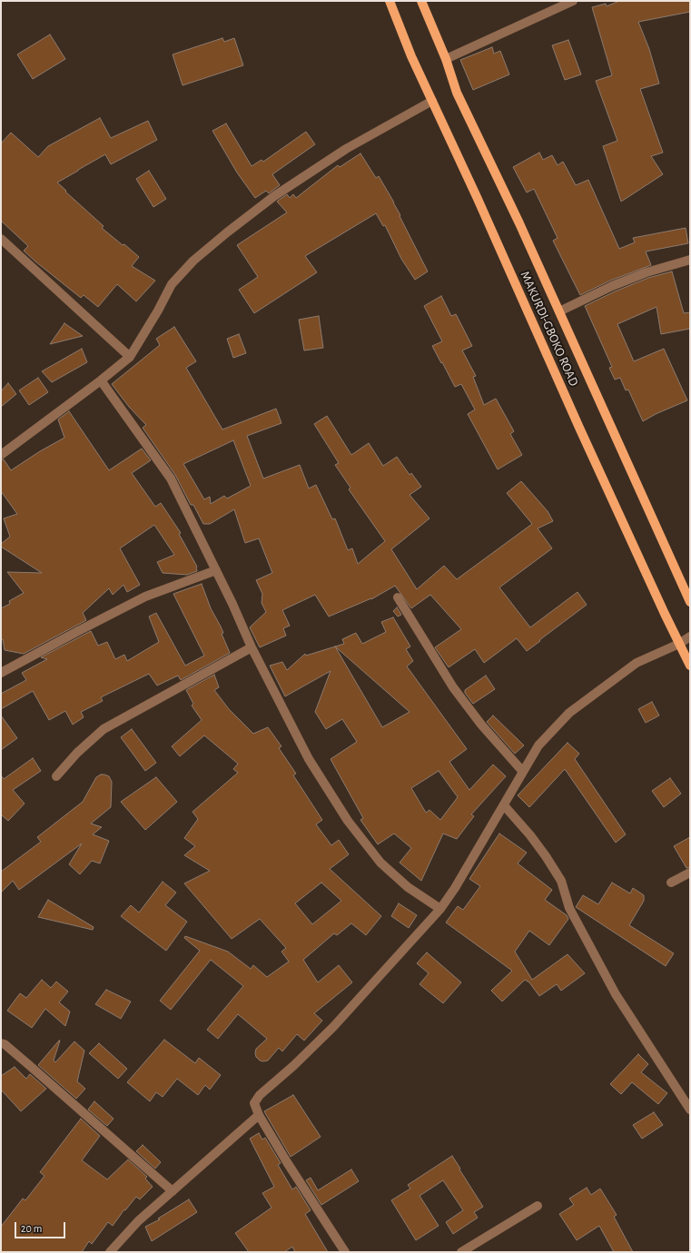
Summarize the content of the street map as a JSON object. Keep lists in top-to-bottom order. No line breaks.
{"streets":{"main road":["MAKURDI-GBOKO ROAD"]},"scale_bar":"20 m"}
